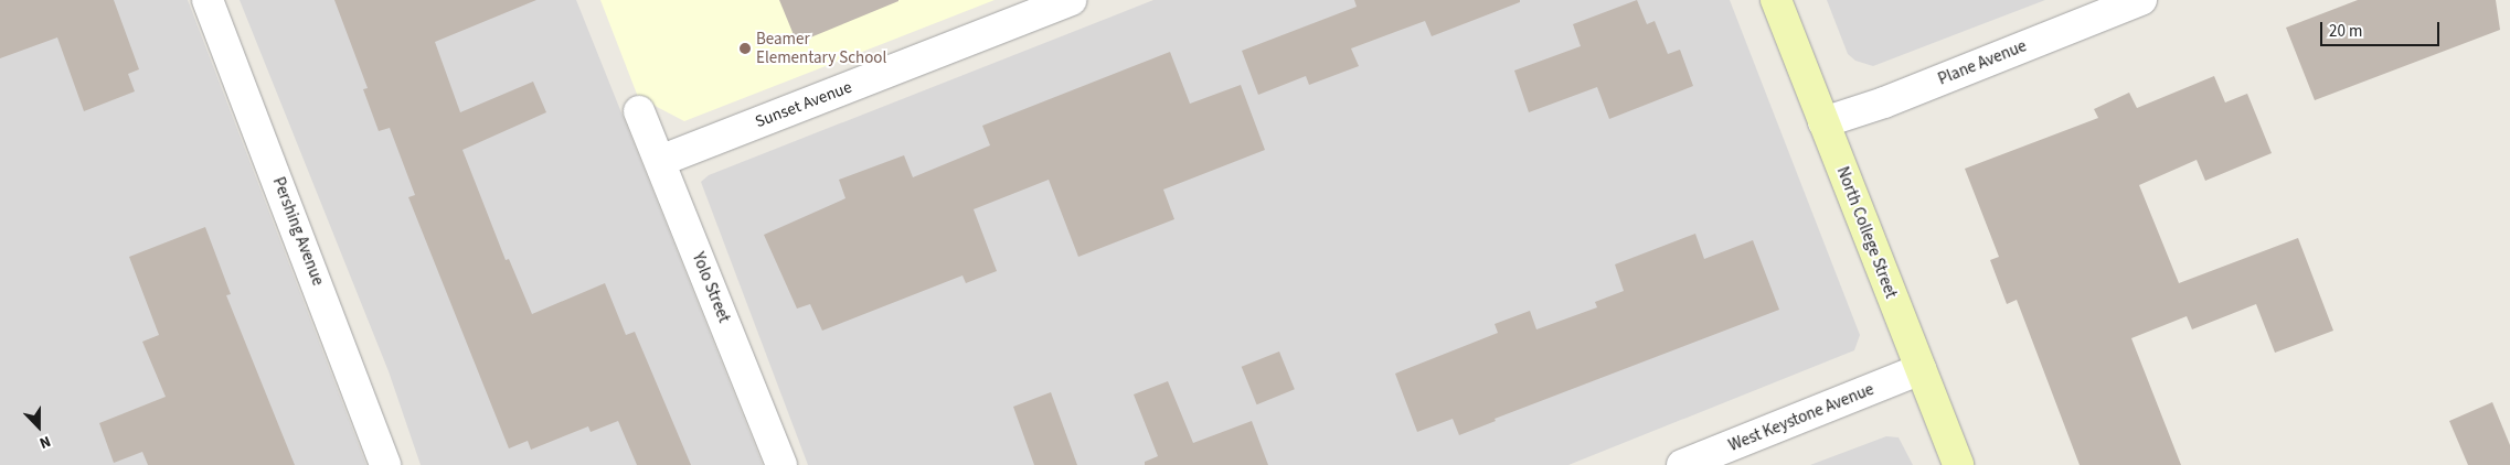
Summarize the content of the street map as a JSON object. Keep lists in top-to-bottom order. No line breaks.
{"streets":{"street":["Plane Avenue","Sunset Avenue","Pershing Avenue","North College Street","Yolo Street","West Keystone Avenue"]},"crossings":[["Plane Avenue","North College Street"],["Sunset Avenue","Yolo Street"],["North College Street","West Keystone Avenue"]],"places":["Beamer Elementary School"],"scale_bar":"20 m","north":"bottom"}
